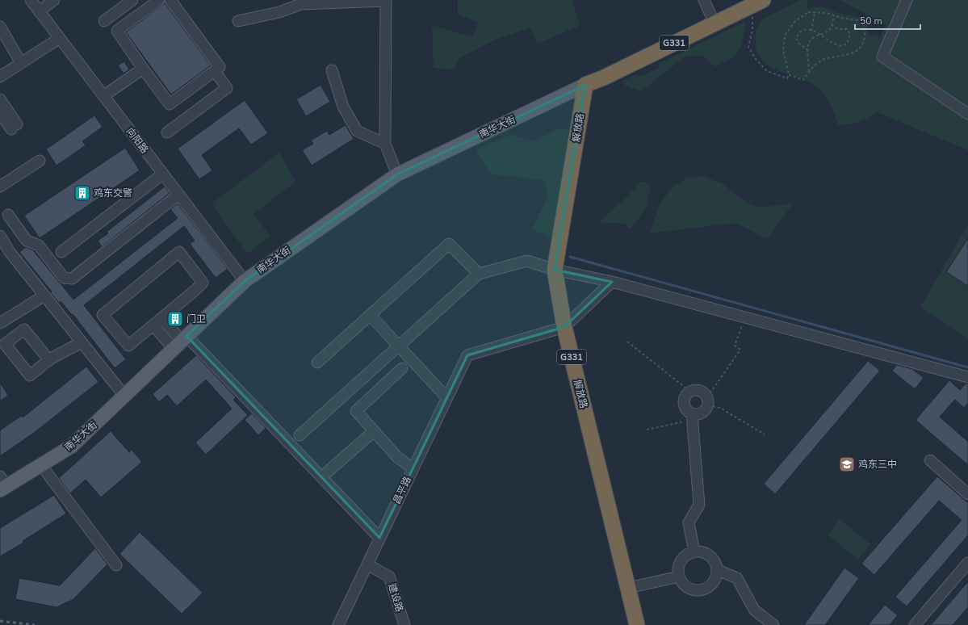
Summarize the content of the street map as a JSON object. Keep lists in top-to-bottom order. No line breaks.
{"streets":{"highway":["G331","南华大街","解放路"],"street":["向阳路","昌平路","建设路"]},"crossings":[["南华大街","解放路"],["南华大街","向阳路"],["解放路","昌平路"],["昌平路","建设路"]],"places":{"building":["鸡东交警","门卫"],"school or university":["鸡东三中"]},"scale_bar":"50 m"}
